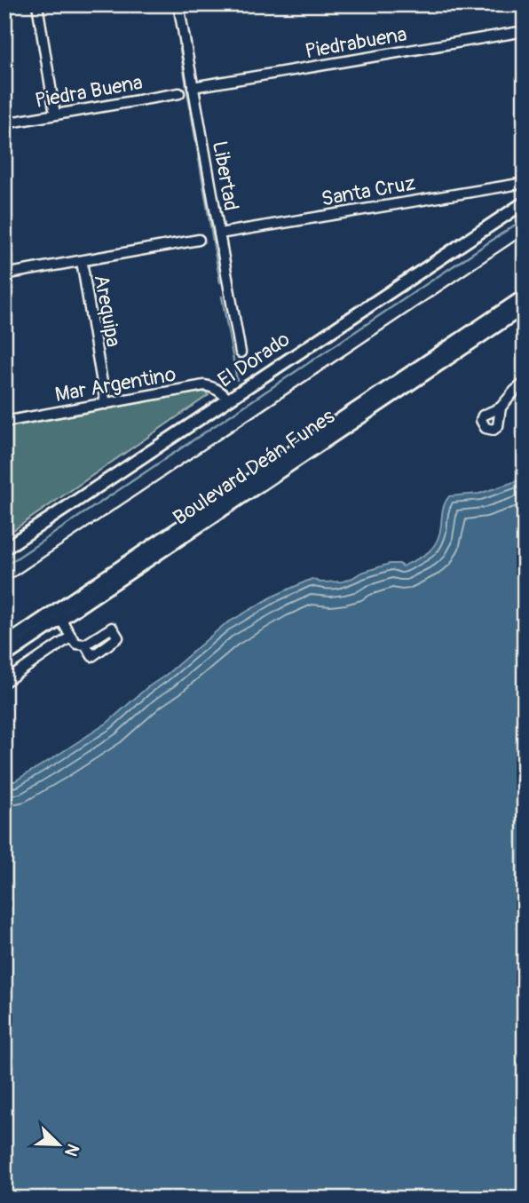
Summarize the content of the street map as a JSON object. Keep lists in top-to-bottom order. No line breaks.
{"streets":{"main road":["El Dorado","Boulevard Deán Funes"],"street":["Piedrabuena","Piedra Buena","Libertad","Santa Cruz","Arequipa","Mar Argentino"]},"crossings":[["Piedrabuena","Libertad"],["Libertad","Santa Cruz"],["Arequipa","Mar Argentino"],["El Dorado","Mar Argentino"]],"north":"bottom right"}
